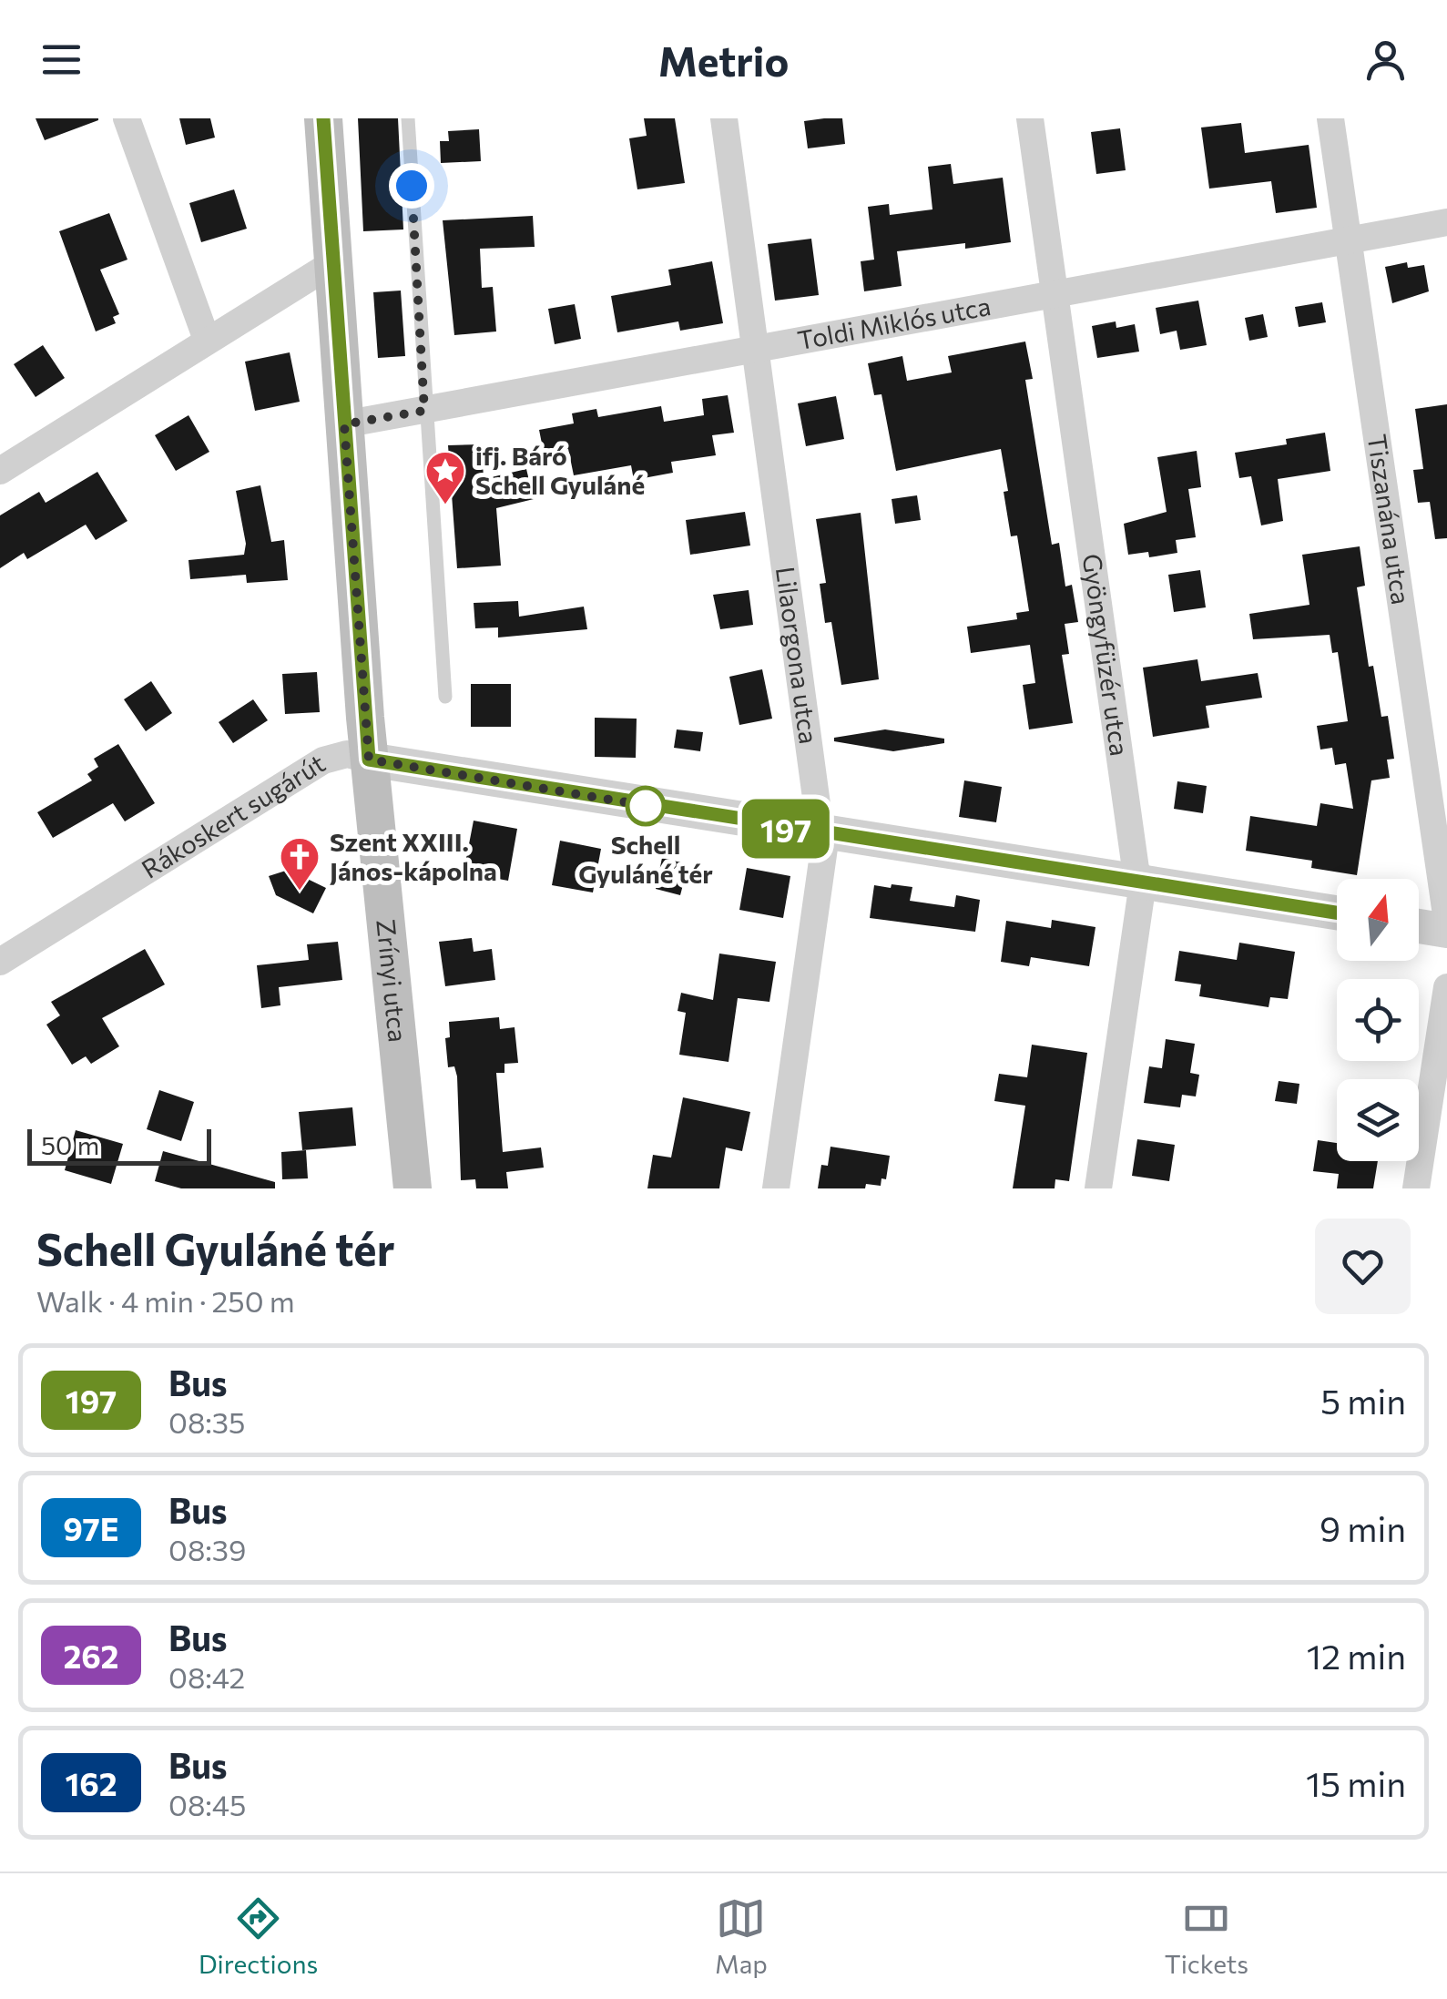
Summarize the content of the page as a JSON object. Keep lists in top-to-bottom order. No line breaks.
{"streets":{"main road":["Zrínyi utca"],"street":["Toldi Miklós utca","Tiszanána utca","Lilaorgona utca","Gyöngyfüzér utca","Rákoskert sugárút"]},"crossings":[["Toldi Miklós utca","Tiszanána utca"],["Toldi Miklós utca","Lilaorgona utca"],["Toldi Miklós utca","Gyöngyfüzér utca"],["Toldi Miklós utca","Zrínyi utca"],["Lilaorgona utca","Rákoskert sugárút"],["Gyöngyfüzér utca","Rákoskert sugárút"],["Rákoskert sugárút","Zrínyi utca"]],"places":{"place":["ifj. Báró Schell Gyuláné"],"other":["Schell Gyuláné tér"],"church":["Szent XXIII. János-kápolna"]},"lines":["bus line 197"],"scale_bar":"50 m","north":"top","page":{"header":"Metrio","on_map":"197","scale":"50 m","heading":["Schell Gyuláné tér","Walk · 4 min · 250 m"],"list":[{"mark":"197","name":"Bus","note":"08:35","value":"5 min"},{"mark":"97E","name":"Bus","note":"08:39","value":"9 min"},{"mark":"262","name":"Bus","note":"08:42","value":"12 min"},{"mark":"162","name":"Bus","note":"08:45","value":"15 min"}],"tabs":["Directions","Map","Tickets"]}}
